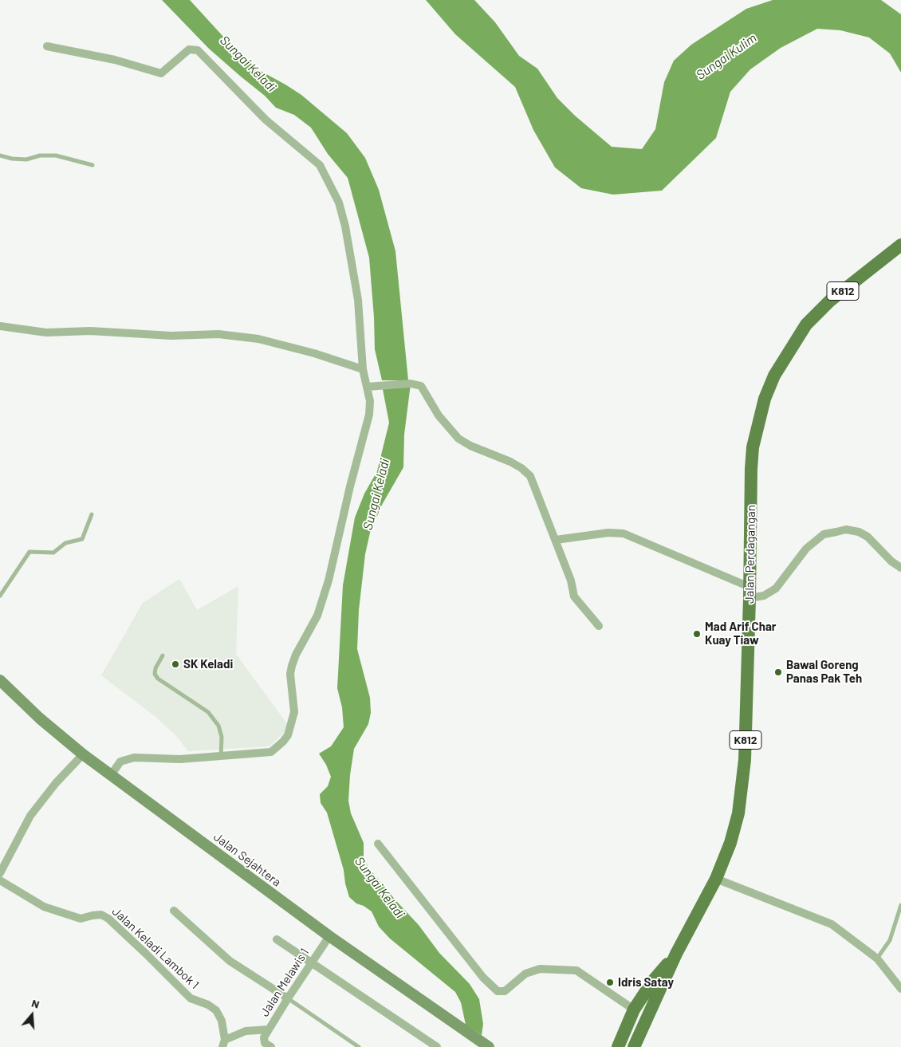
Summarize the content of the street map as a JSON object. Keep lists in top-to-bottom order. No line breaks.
{"streets":{"main road":["K812","Jalan Perdagangan","Jalan Sejahtera"],"street":["Jalan Keladi Lambok 1","Jalan Melawis 1"]},"crossings":[["Jalan Sejahtera","Jalan Melawis 1"]],"water":["Sungai Kulim","Sungai Keladi"],"places":["Mad Arif Char Kuay Tiaw","SK Keladi","Bawal Goreng Panas Pak Teh","Idris Satay"],"north":"top"}
